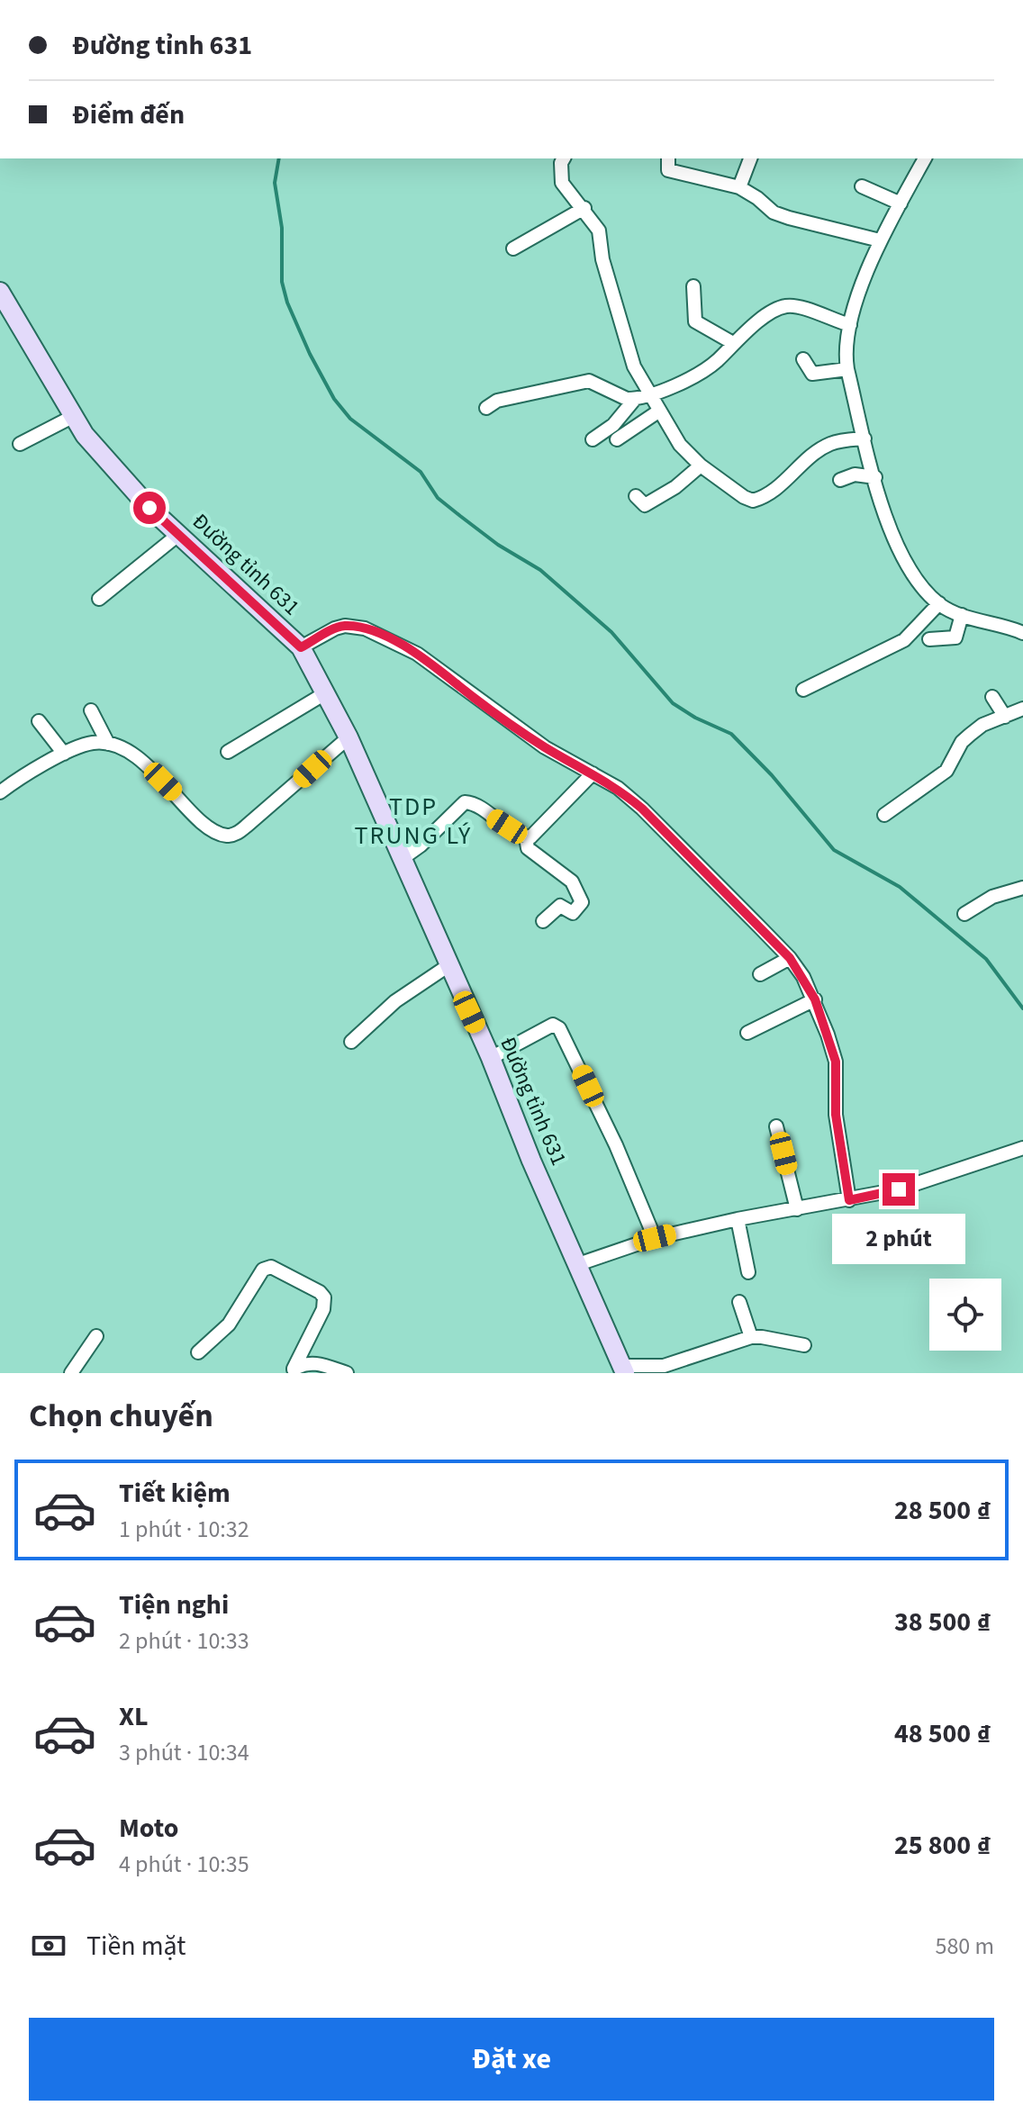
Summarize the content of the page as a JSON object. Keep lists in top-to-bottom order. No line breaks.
{"streets":{"main road":["Đường tỉnh 631"]},"districts":["TDP TRUNG LÝ"],"page":{"banner":["Đường tỉnh 631","Điểm đến"],"bubble":"2 phút","heading":"Chọn chuyến","list":[{"name":"Tiết kiệm","note":"1 phút · 10:32","value":"28 500 ₫"},{"name":"Tiện nghi","note":"2 phút · 10:33","value":"38 500 ₫"},{"name":"XL","note":"3 phút · 10:34","value":"48 500 ₫"},{"name":"Moto","note":"4 phút · 10:35","value":"25 800 ₫"}],"pay":["Tiền mặt","580 m"],"buttons":"Đặt xe"}}
